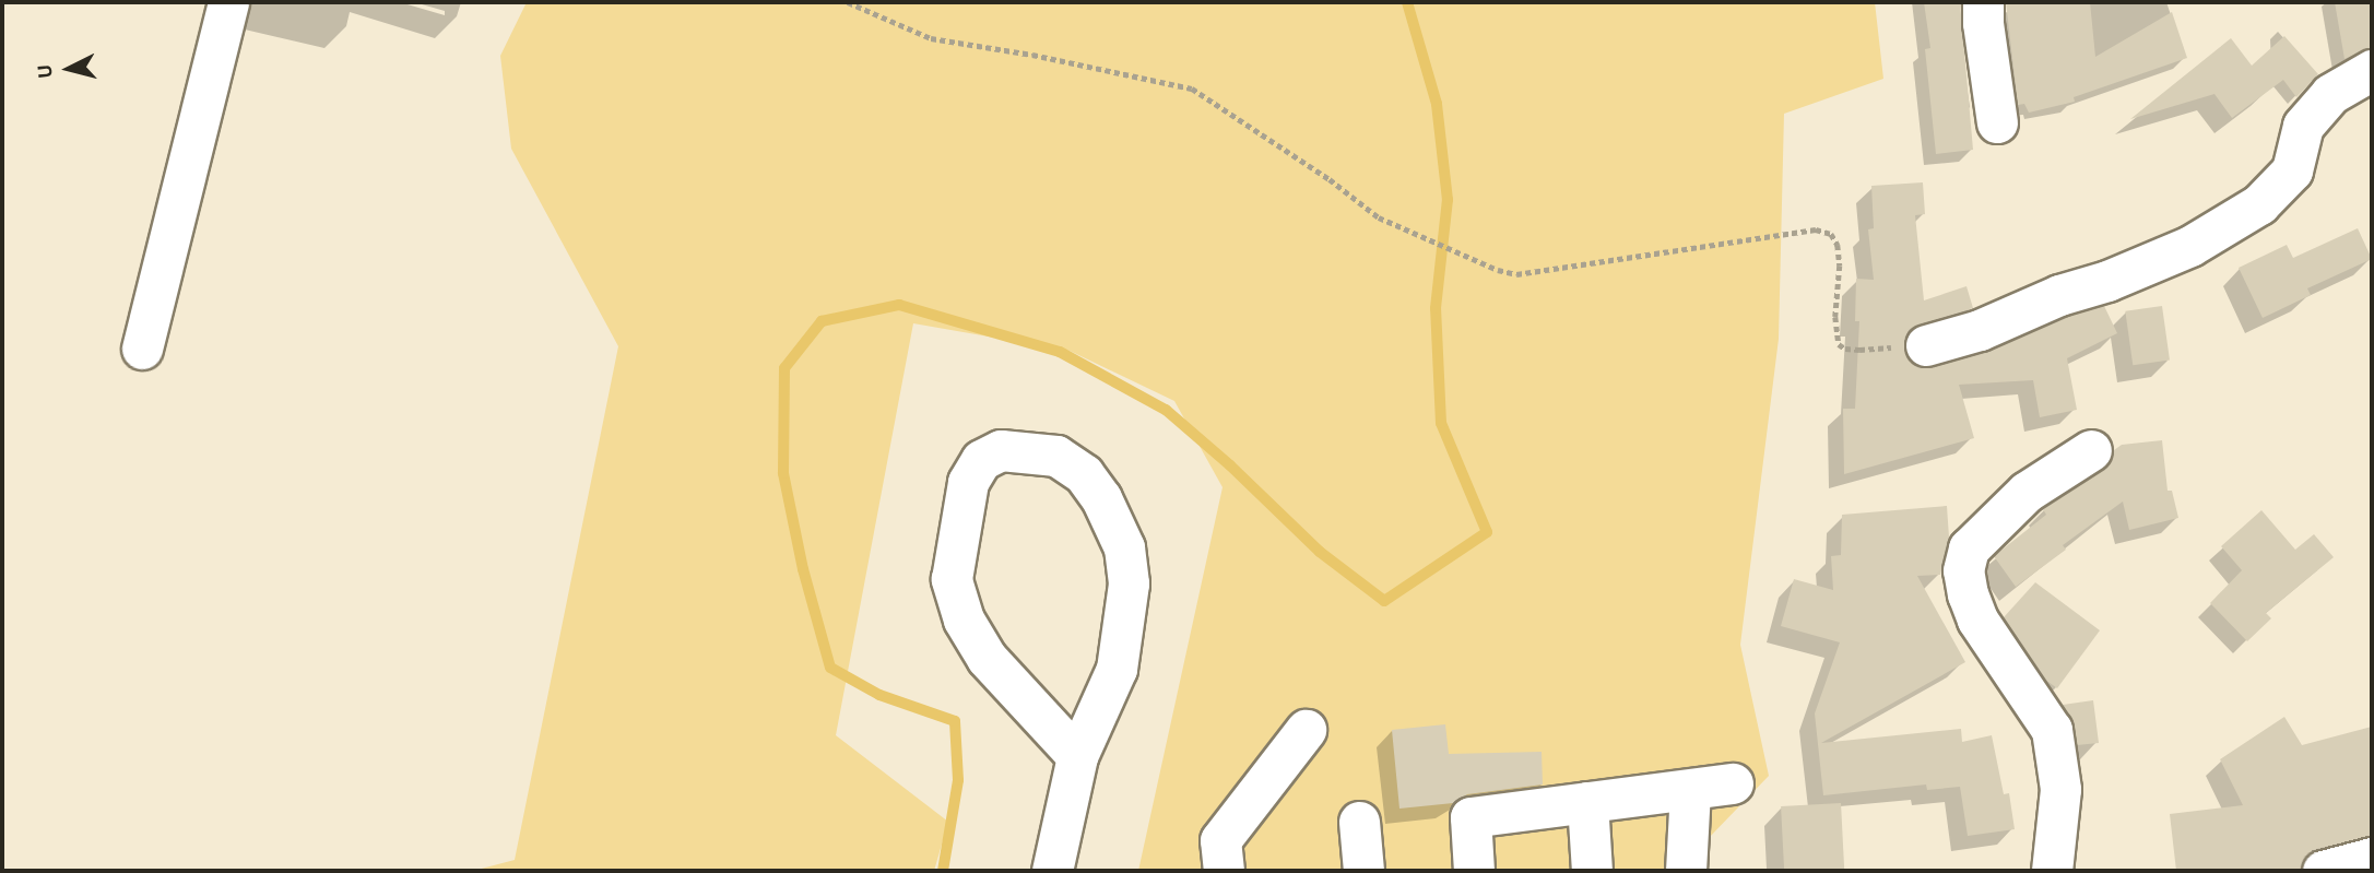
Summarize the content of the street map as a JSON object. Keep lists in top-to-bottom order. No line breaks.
{"north":"left"}
